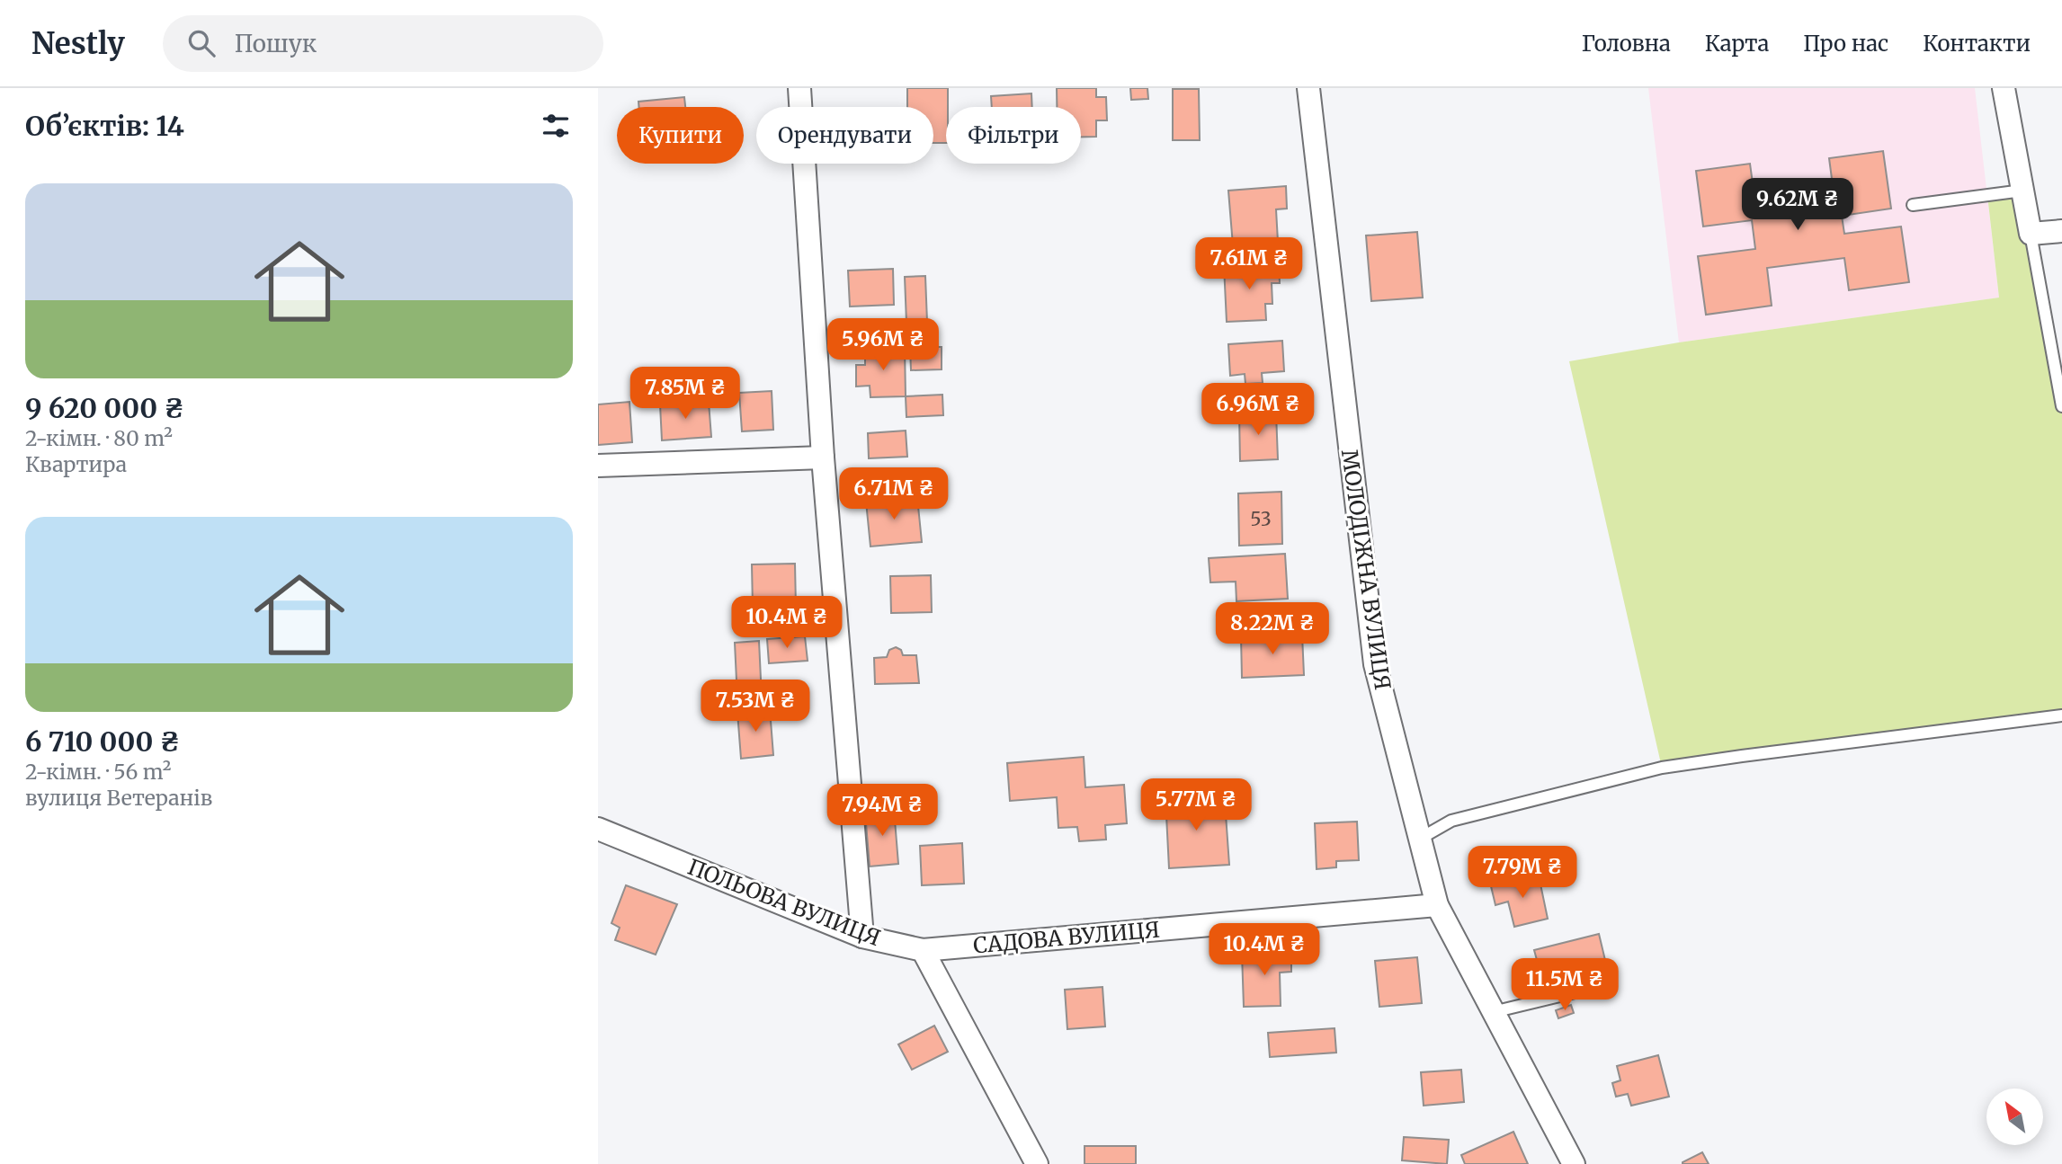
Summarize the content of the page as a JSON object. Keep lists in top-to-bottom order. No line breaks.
{"streets":{"street":["МОЛОДІЖНА ВУЛИЦЯ","ПОЛЬОВА ВУЛИЦЯ","САДОВА ВУЛИЦЯ"]},"crossings":[["МОЛОДІЖНА ВУЛИЦЯ","САДОВА ВУЛИЦЯ"],["ПОЛЬОВА ВУЛИЦЯ","САДОВА ВУЛИЦЯ"]],"house_numbers":["53"],"north":"top left","page":{"header":"Nestly","search":"Пошук","nav":["Головна","Карта","Про нас","Контакти"],"heading":"Об’єктів: 14","chip":["Купити","Орендувати","Фільтри"],"list":[{"name":"9 620 000 ₴","note":"2-кімн. · 80 m² · Квартира"},{"name":"6 710 000 ₴","note":"2-кімн. · 56 m² · вулиця Ветеранів"}],"price":["9.62M ₴","7.61M ₴","5.96M ₴","7.85M ₴","6.96M ₴","6.71M ₴","10.4M ₴","8.22M ₴","7.53M ₴","5.77M ₴","7.94M ₴","7.79M ₴","10.4M ₴","11.5M ₴"]}}
